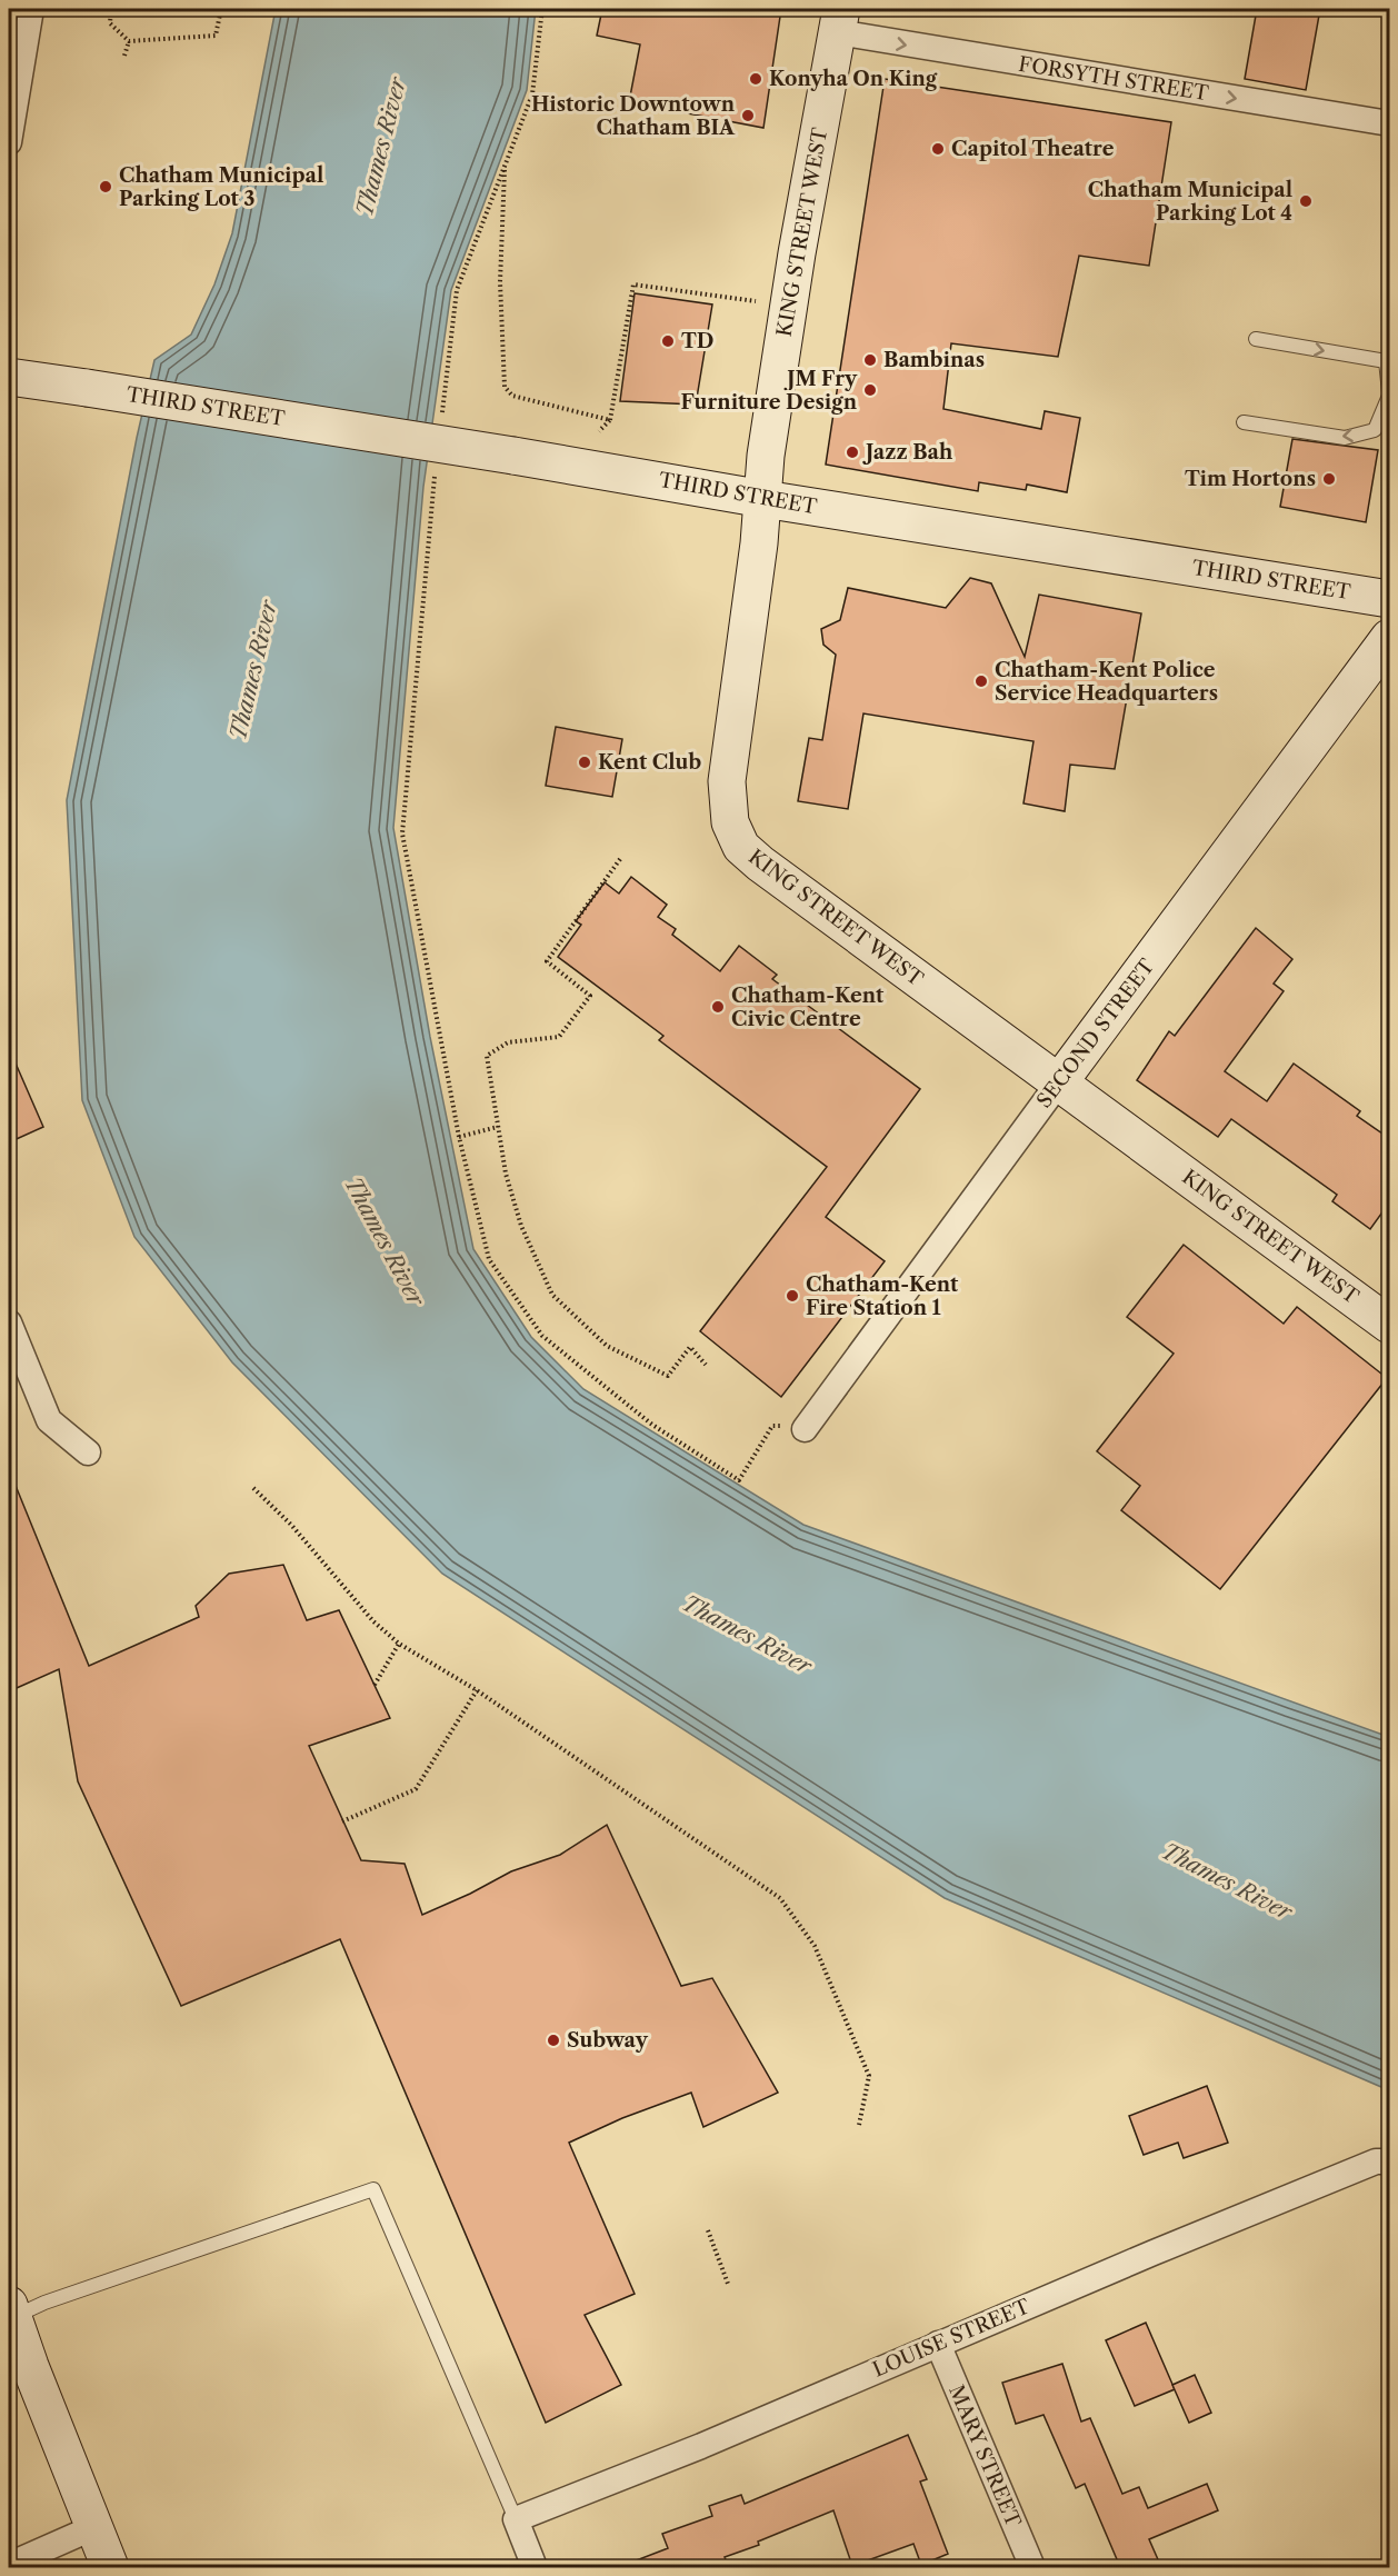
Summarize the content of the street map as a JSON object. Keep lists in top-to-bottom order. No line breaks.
{"streets":{"street":["FORSYTH STREET","KING STREET WEST","THIRD STREET","SECOND STREET","LOUISE STREET","MARY STREET"]},"crossings":[["FORSYTH STREET","KING STREET WEST"],["KING STREET WEST","THIRD STREET"],["KING STREET WEST","SECOND STREET"],["LOUISE STREET","MARY STREET"]],"one_way":["FORSYTH STREET"],"water":["Thames River"],"places":["Konyha On King","Historic Downtown Chatham BIA","Capitol Theatre","Chatham Municipal Parking Lot 3","Chatham Municipal Parking Lot 4","TD","Bambinas","JM Fry Furniture Design","Jazz Bah","Tim Hortons","Chatham-Kent Police Service Headquarters","Kent Club","Chatham-Kent Civic Centre","Chatham-Kent Fire Station 1","Subway"]}
